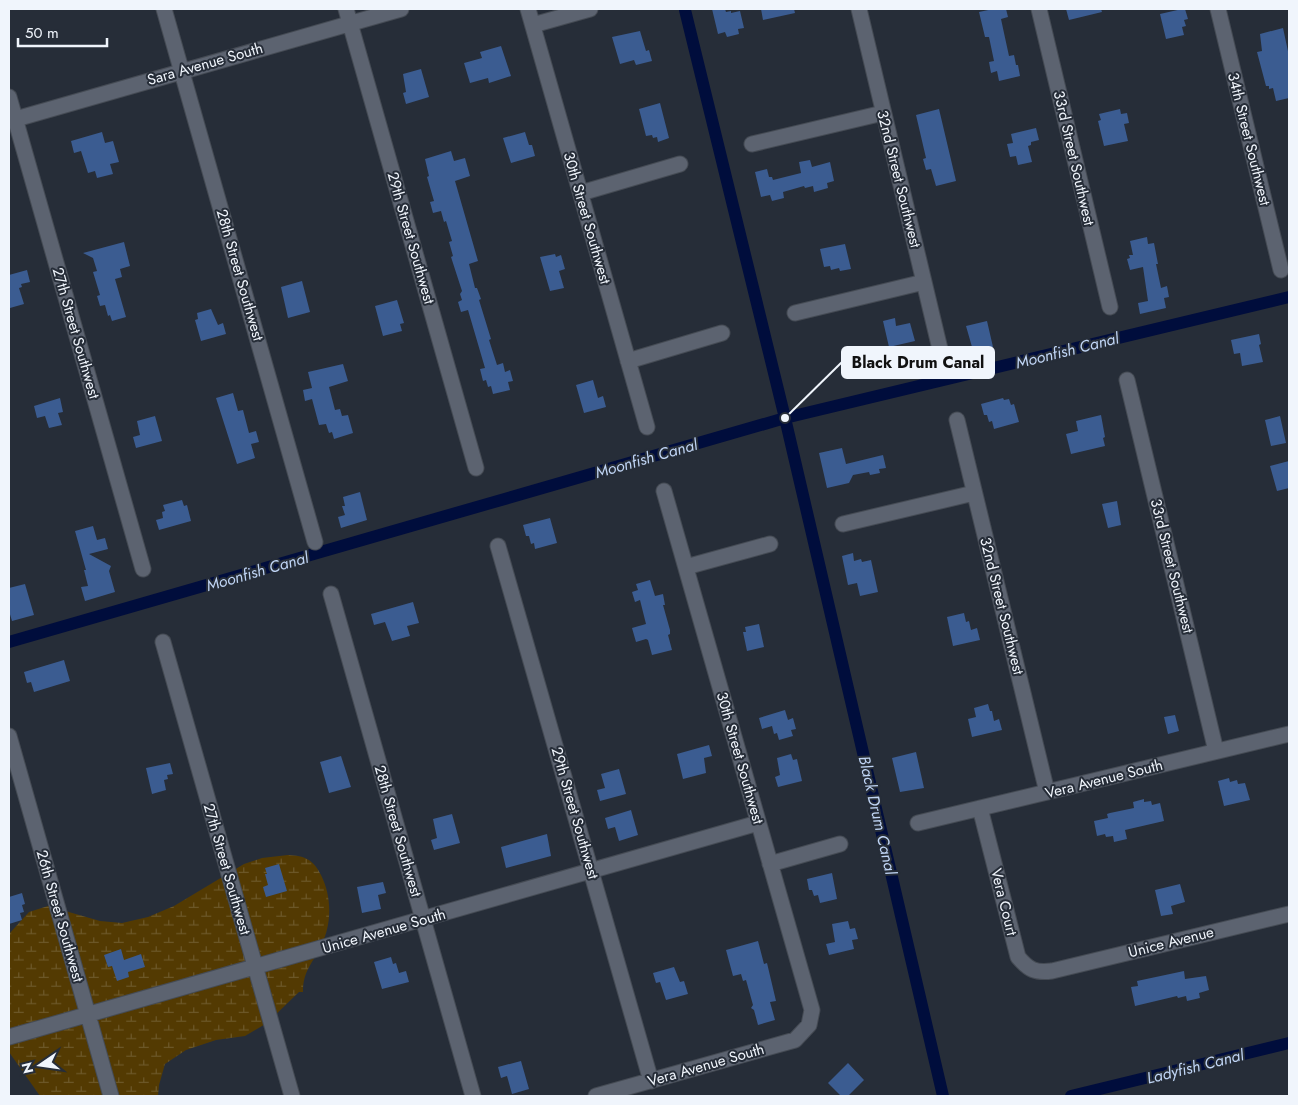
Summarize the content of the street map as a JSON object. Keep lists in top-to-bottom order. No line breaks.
{"streets":{"street":["Sara Avenue South","34th Street Southwest","33rd Street Southwest","32nd Street Southwest","30th Street Southwest","29th Street Southwest","28th Street Southwest","27th Street Southwest","Vera Avenue South","Vera Court","26th Street Southwest","Unice Avenue South","Unice Avenue"]},"crossings":[["Sara Avenue South","29th Street Southwest"],["Sara Avenue South","28th Street Southwest"],["Sara Avenue South","27th Street Southwest"],["33rd Street Southwest","Vera Avenue South"],["32nd Street Southwest","Vera Avenue South"],["30th Street Southwest","Vera Avenue South"],["30th Street Southwest","Unice Avenue South"],["29th Street Southwest","Vera Avenue South"],["29th Street Southwest","Unice Avenue South"],["28th Street Southwest","Unice Avenue South"],["27th Street Southwest","Unice Avenue South"],["Vera Avenue South","Vera Court"],["Vera Court","Unice Avenue"],["26th Street Southwest","Unice Avenue South"]],"water":["Moonfish Canal","Black Drum Canal","Ladyfish Canal"],"places":["Black Drum Canal"],"scale_bar":"50 m","north":"left"}
